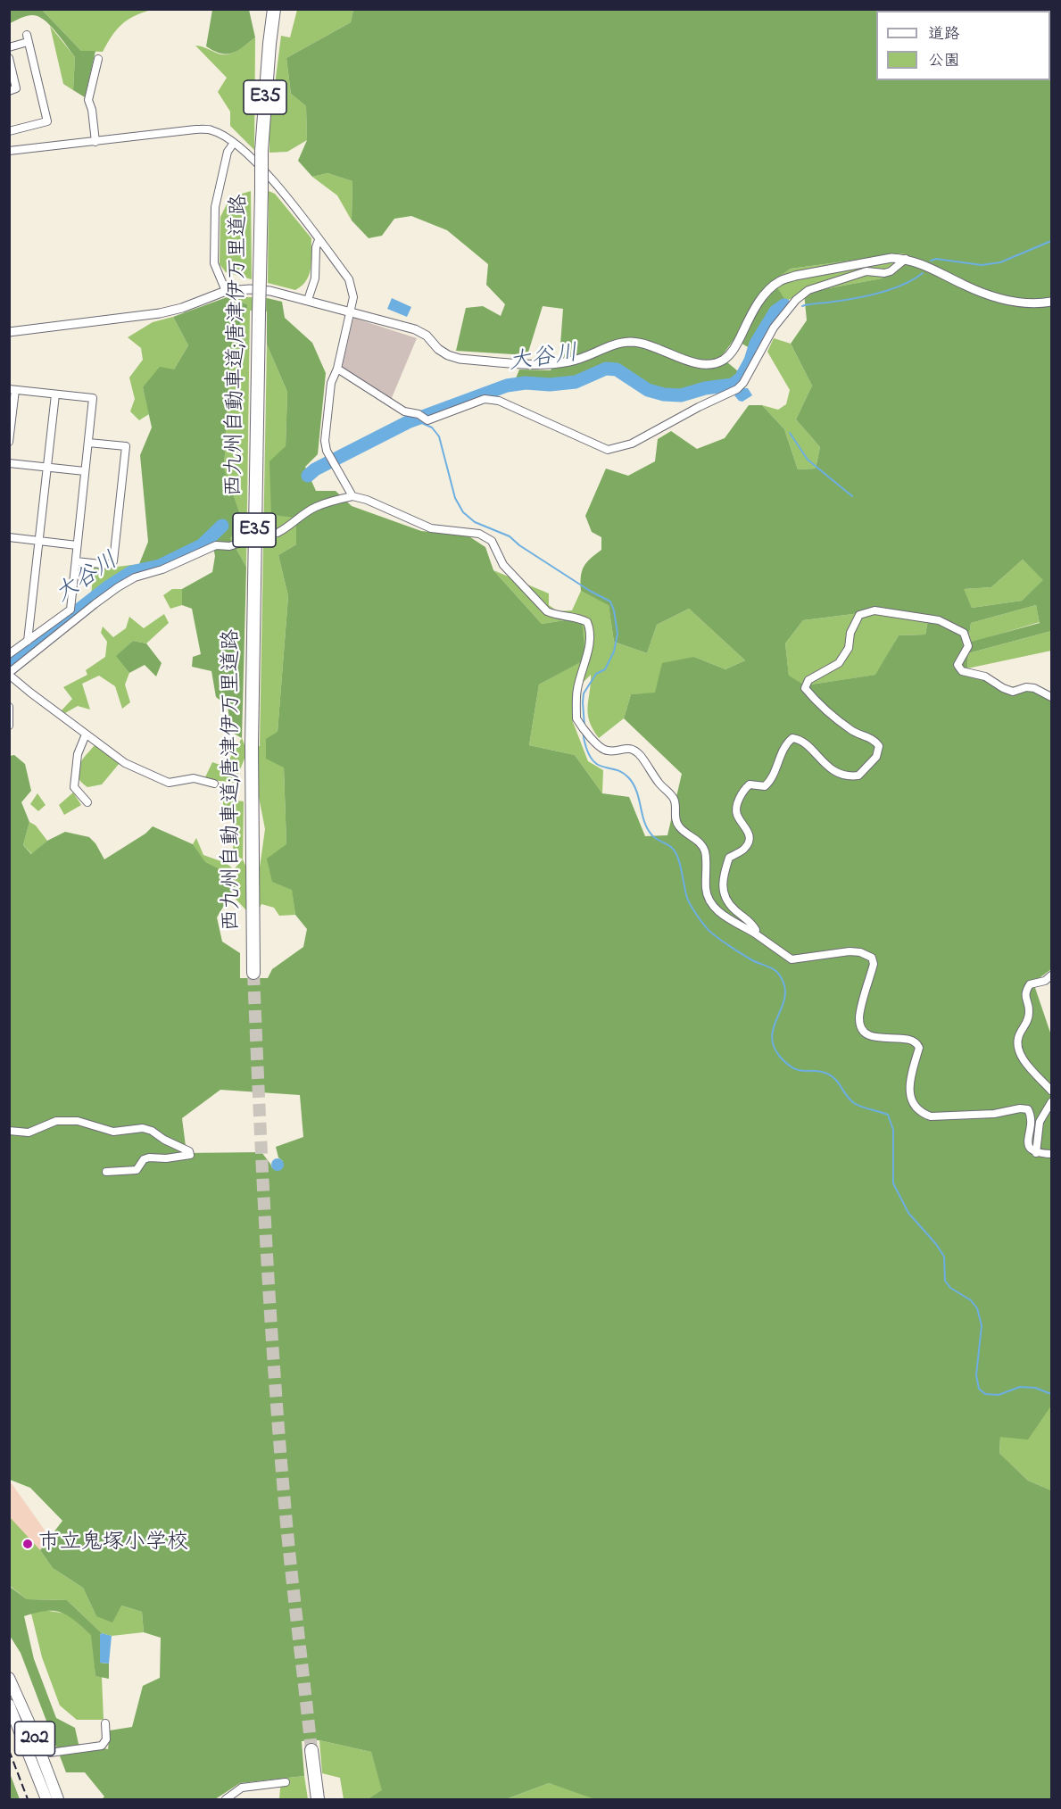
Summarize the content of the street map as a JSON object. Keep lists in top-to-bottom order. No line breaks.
{"streets":{"highway":["E35","西九州自動車道;唐津伊万里道路","202"]},"water":["大谷川"],"places":["市立鬼塚小学校"],"legend":["道路","公園"]}
